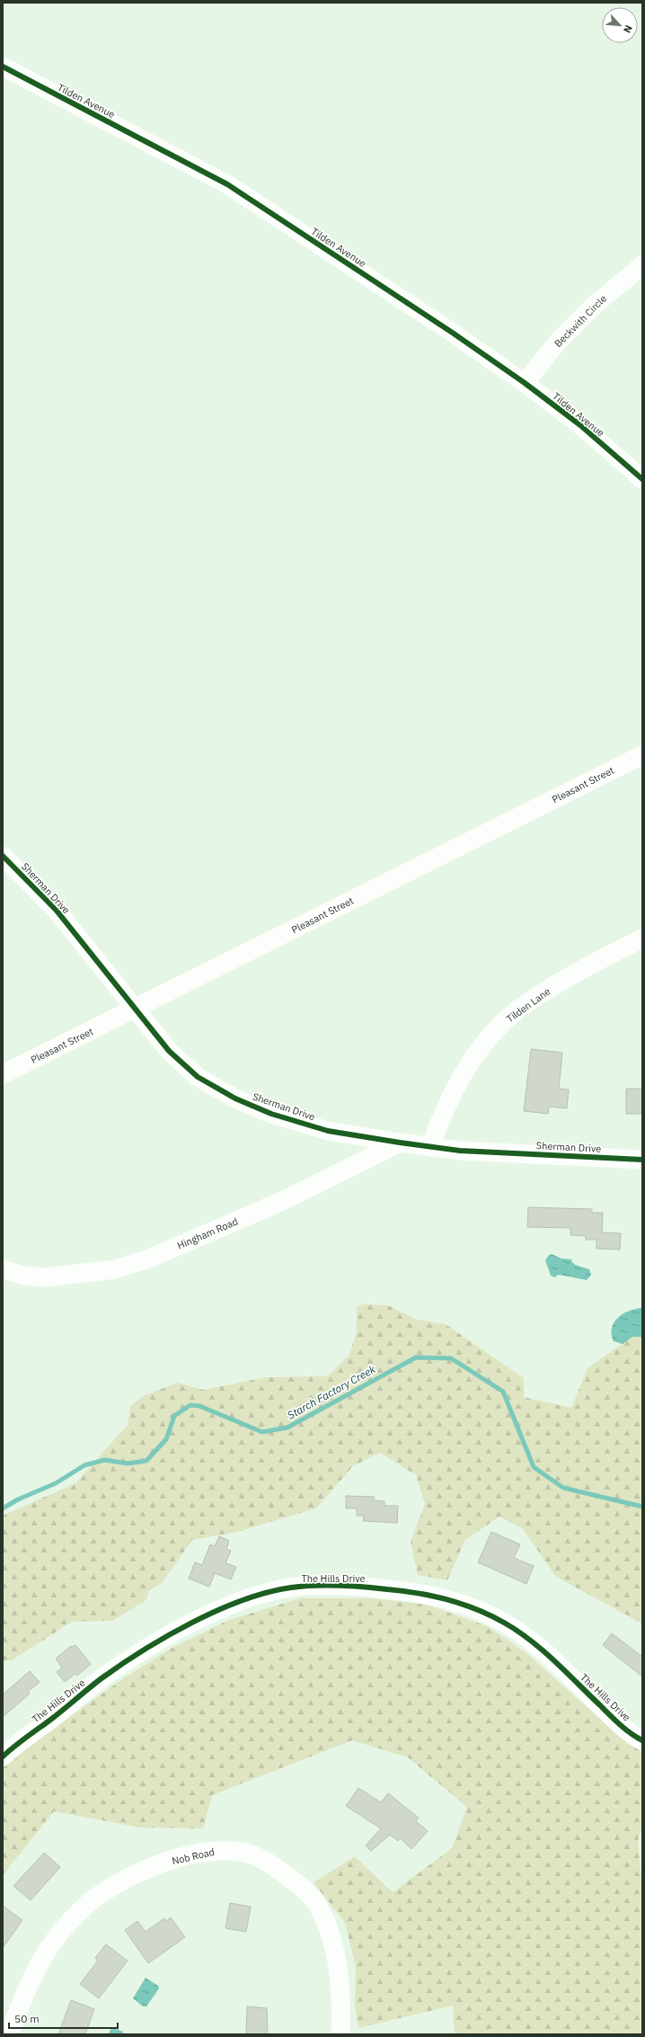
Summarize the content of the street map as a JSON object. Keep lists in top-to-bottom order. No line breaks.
{"streets":{"street":["Tilden Avenue","Beckwith Circle","Pleasant Street","Sherman Drive","Tilden Lane","Hingham Road","The Hills Drive","Nob Road"]},"crossings":[["Tilden Avenue","Beckwith Circle"],["Pleasant Street","Sherman Drive"],["Sherman Drive","Tilden Lane"],["Sherman Drive","Hingham Road"]],"water":["Starch Factory Creek"],"scale_bar":"50 m","north":"bottom right"}
